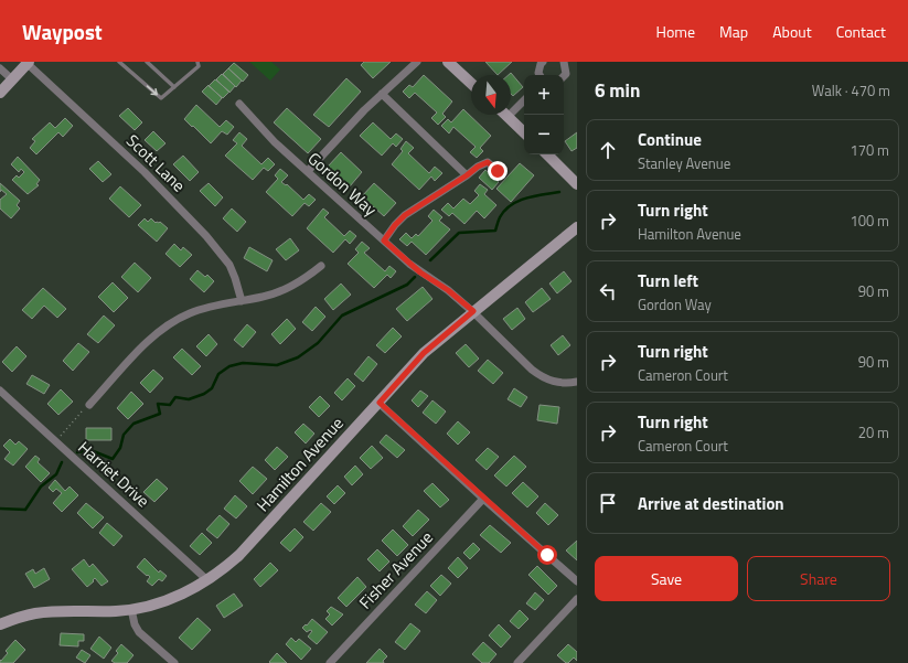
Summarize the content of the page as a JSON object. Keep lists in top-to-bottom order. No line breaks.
{"streets":{"street":["Scott Lane","Gordon Way","Hamilton Avenue","Harriet Drive","Fisher Avenue"]},"crossings":[["Gordon Way","Hamilton Avenue"],["Hamilton Avenue","Harriet Drive"]],"north":"bottom","page":{"header":"Waypost","nav":["Home","Map","About","Contact"],"heading":["6 min","Walk · 470 m"],"map_buttons":["+","−"],"list":[["Continue","Stanley Avenue","170 m"],["Turn right","Hamilton Avenue","100 m"],["Turn left","Gordon Way","90 m"],["Turn right","Cameron Court","90 m"],["Turn right","Cameron Court","20 m"],"Arrive at destination"],"buttons":["Save","Share"]}}
